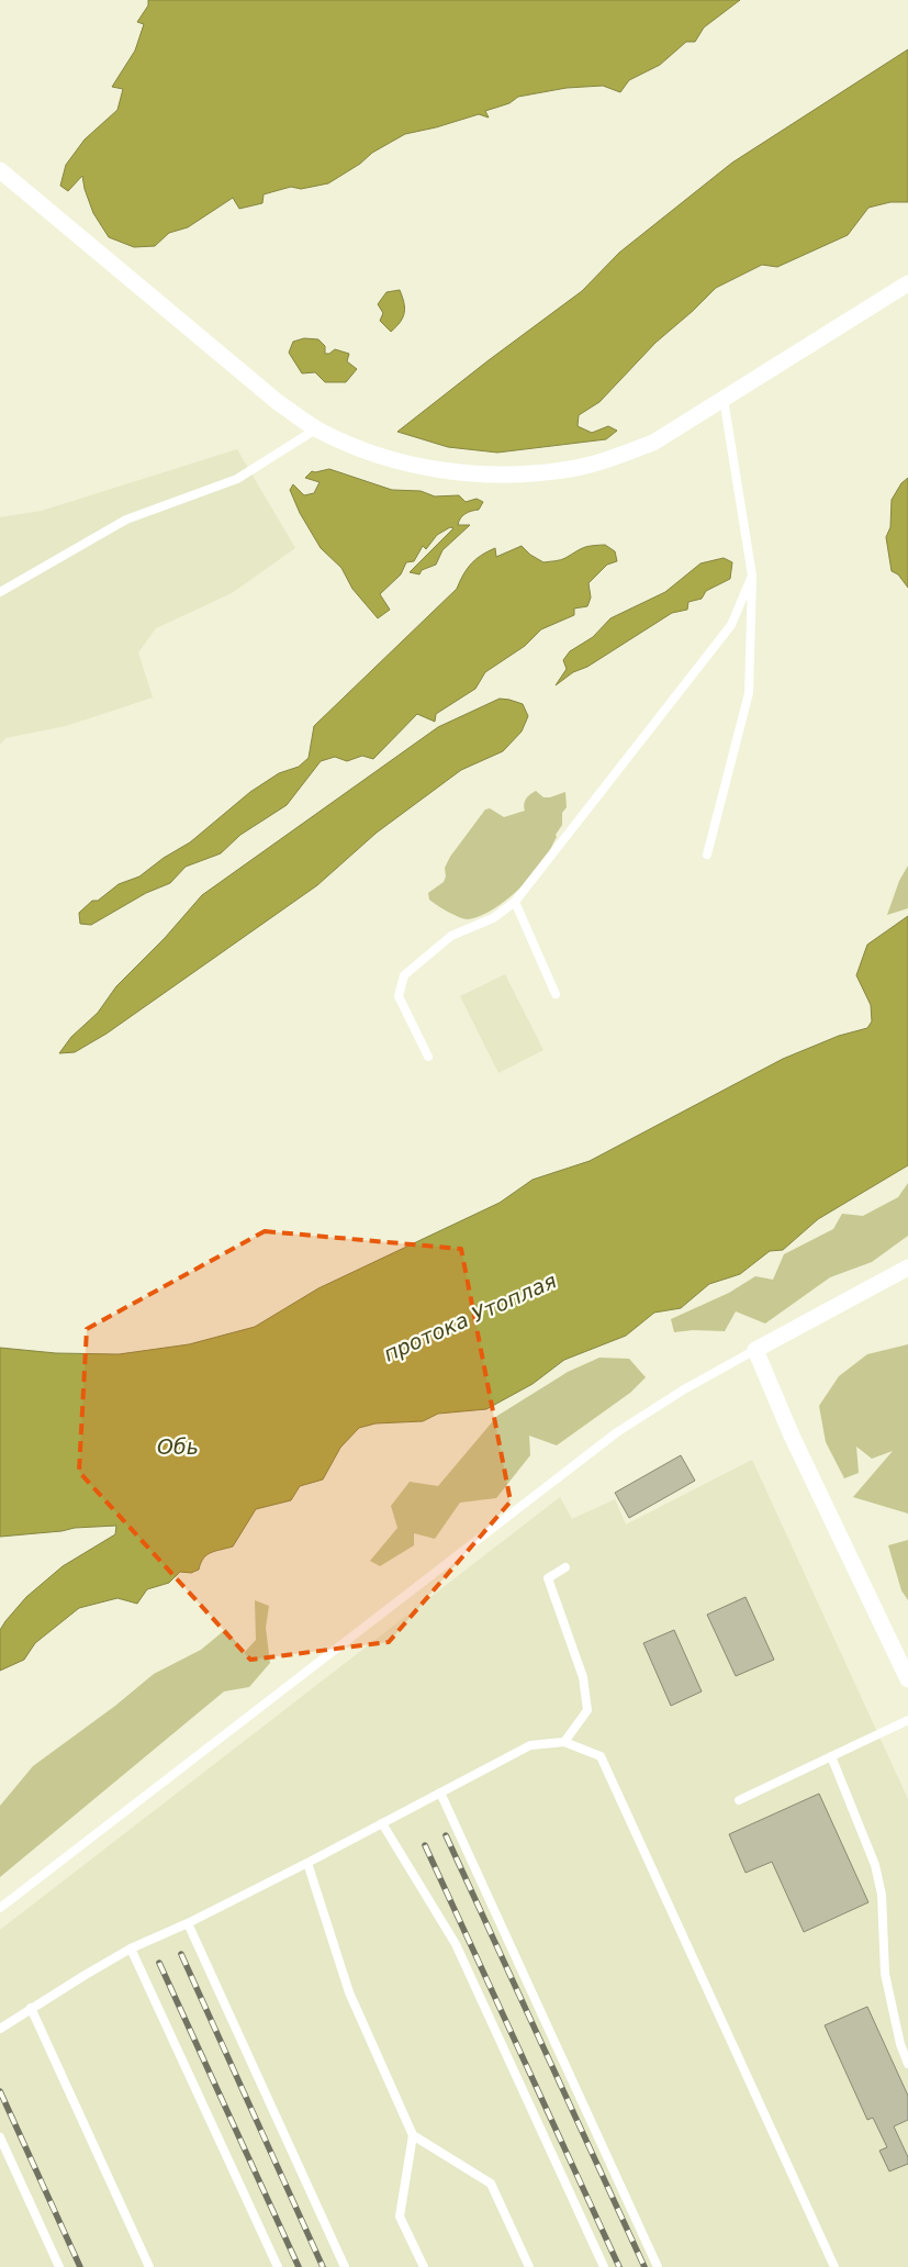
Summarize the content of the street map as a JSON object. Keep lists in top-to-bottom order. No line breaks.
{"water":["протока Утоплая","Обь"]}
